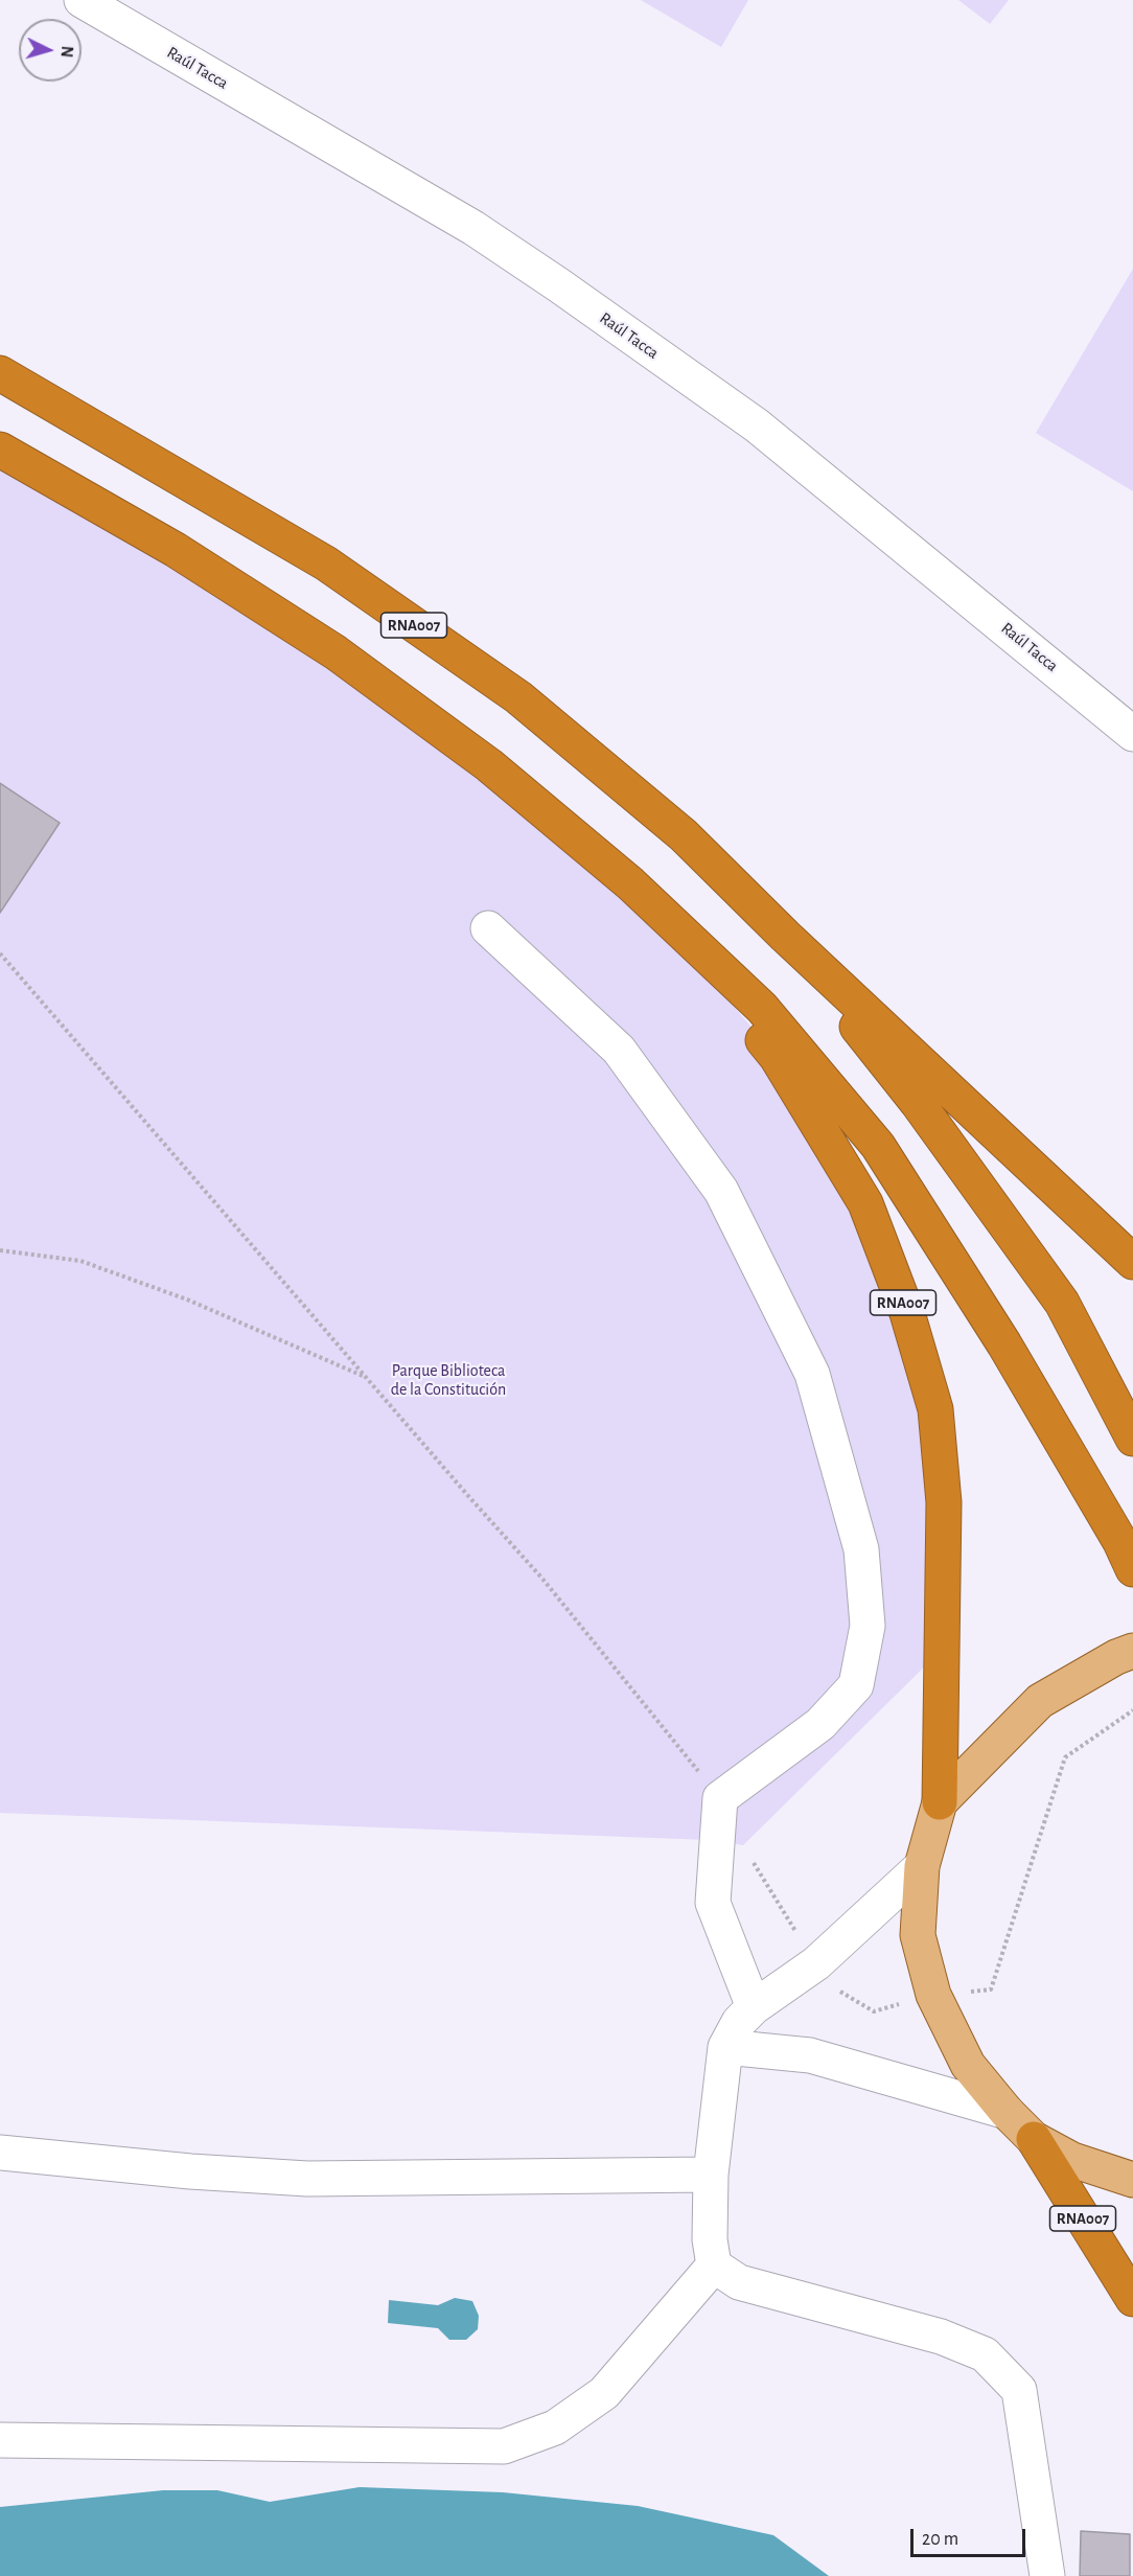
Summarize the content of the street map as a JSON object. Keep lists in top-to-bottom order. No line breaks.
{"streets":{"highway":["RNA007"],"street":["Raúl Tacca"]},"parks":["Parque Biblioteca de la Constitución"],"scale_bar":"20 m","north":"right"}
